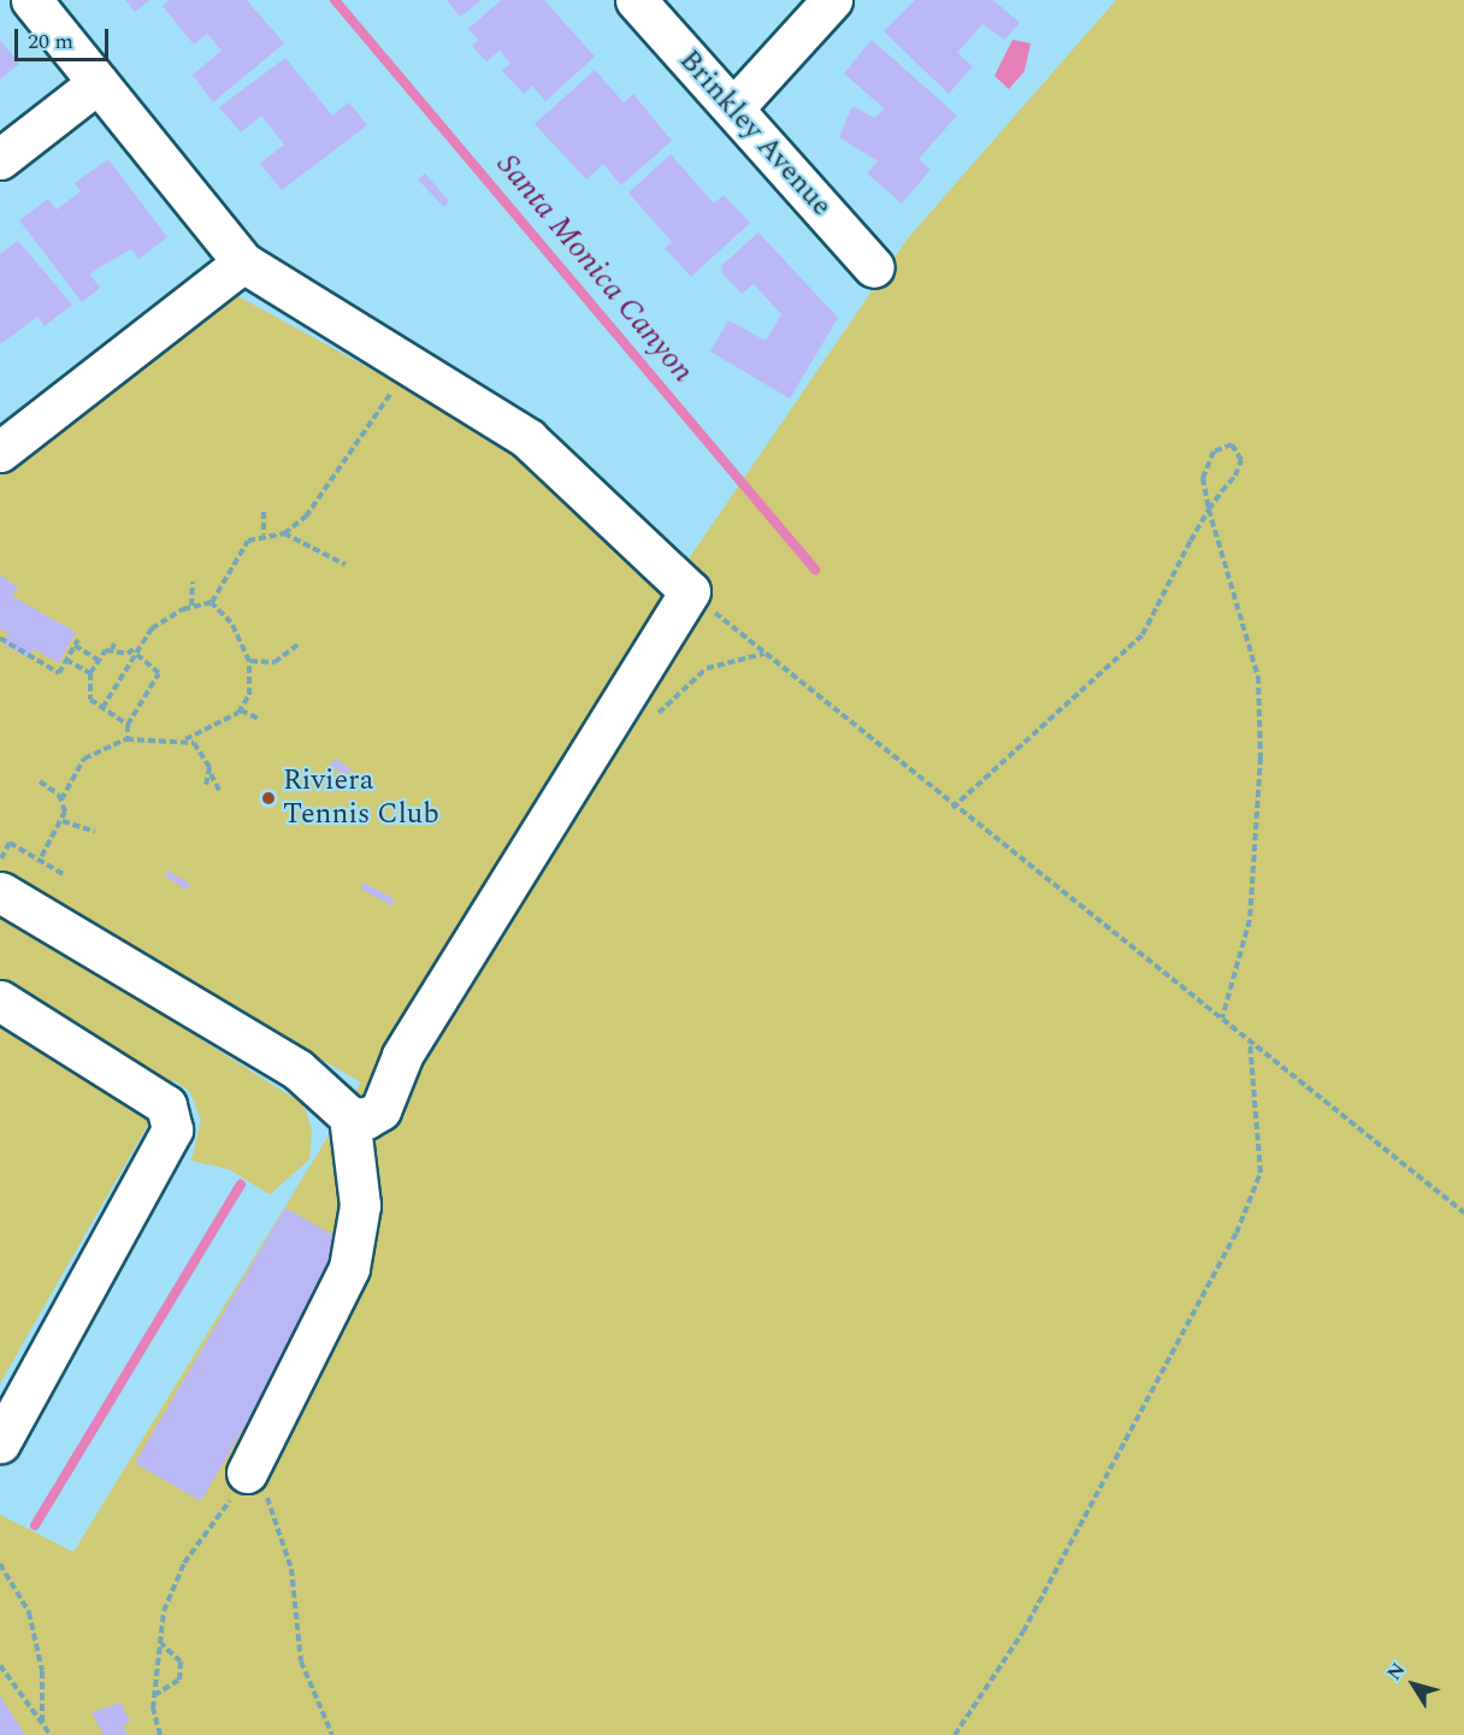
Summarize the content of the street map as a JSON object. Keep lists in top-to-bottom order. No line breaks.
{"streets":{"street":["Brinkley Avenue"]},"water":["Santa Monica Canyon"],"places":["Riviera Tennis Club"],"scale_bar":"20 m","north":"top left"}
